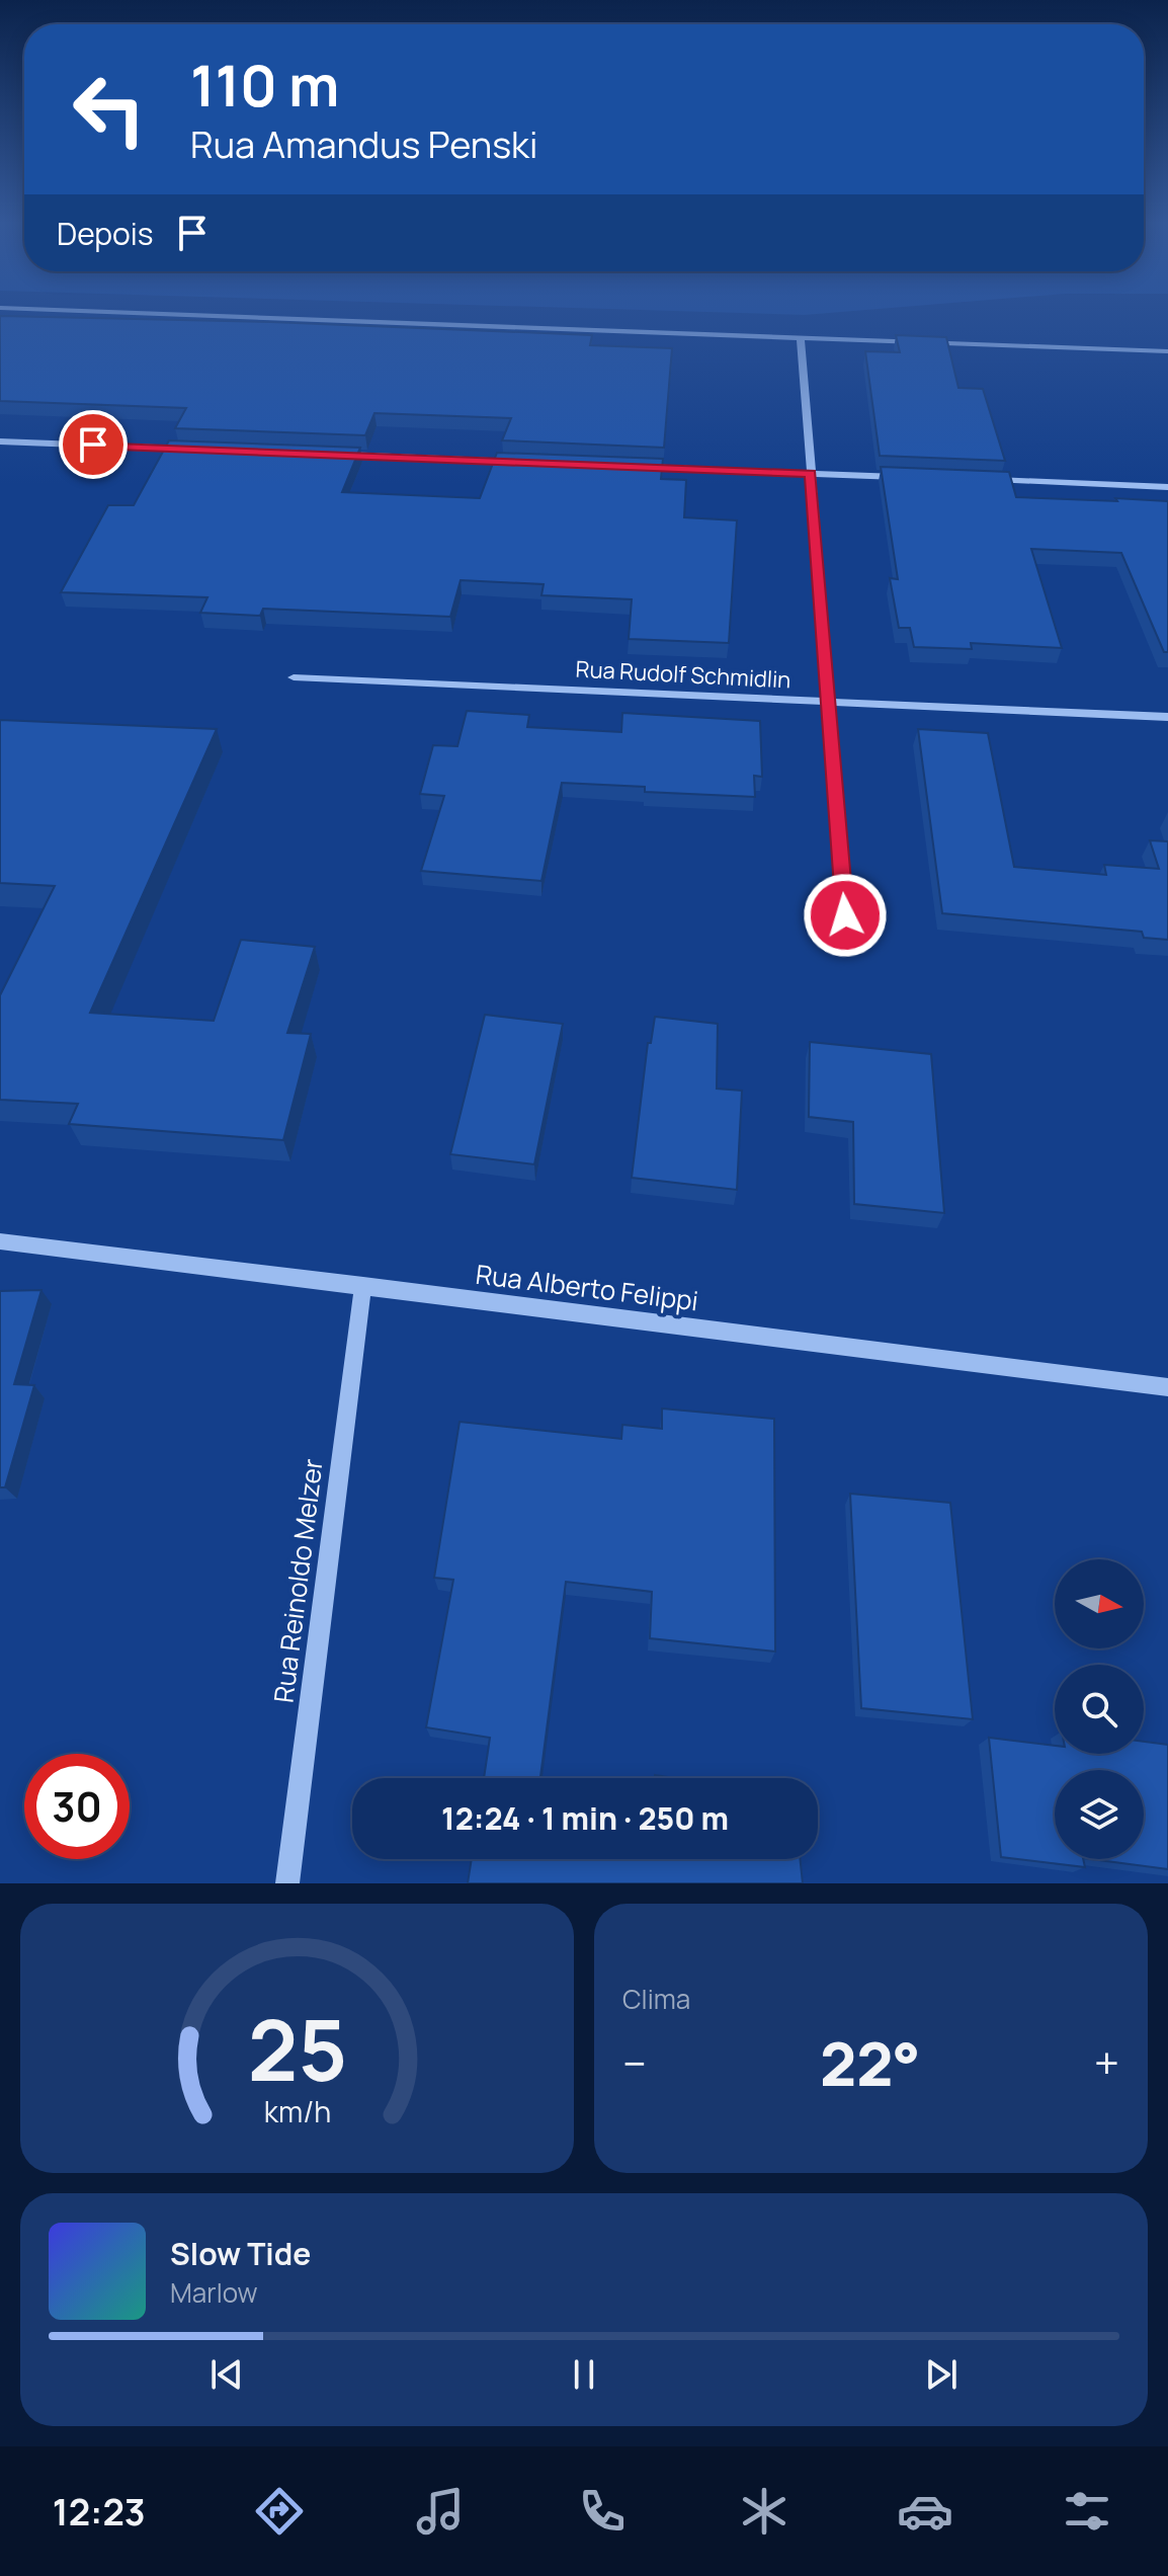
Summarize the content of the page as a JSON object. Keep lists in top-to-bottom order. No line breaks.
{"streets":{"street":["Rua Rudolf Schmidlin","Rua Alberto Felippi","Rua Reinoldo Melzer"]},"crossings":[["Rua Alberto Felippi","Rua Reinoldo Melzer"]],"north":"right","page":{"turn":["110 m","Rua Amandus Penski"],"then":"Depois","limit":"30","trip":"12:24 · 1 min · 250 m","tile":"Clima","heat":["−","22°","+"],"song":["Slow Tide","Marlow"],"tabs":"12:23","gauge":["25","km/h"]}}
